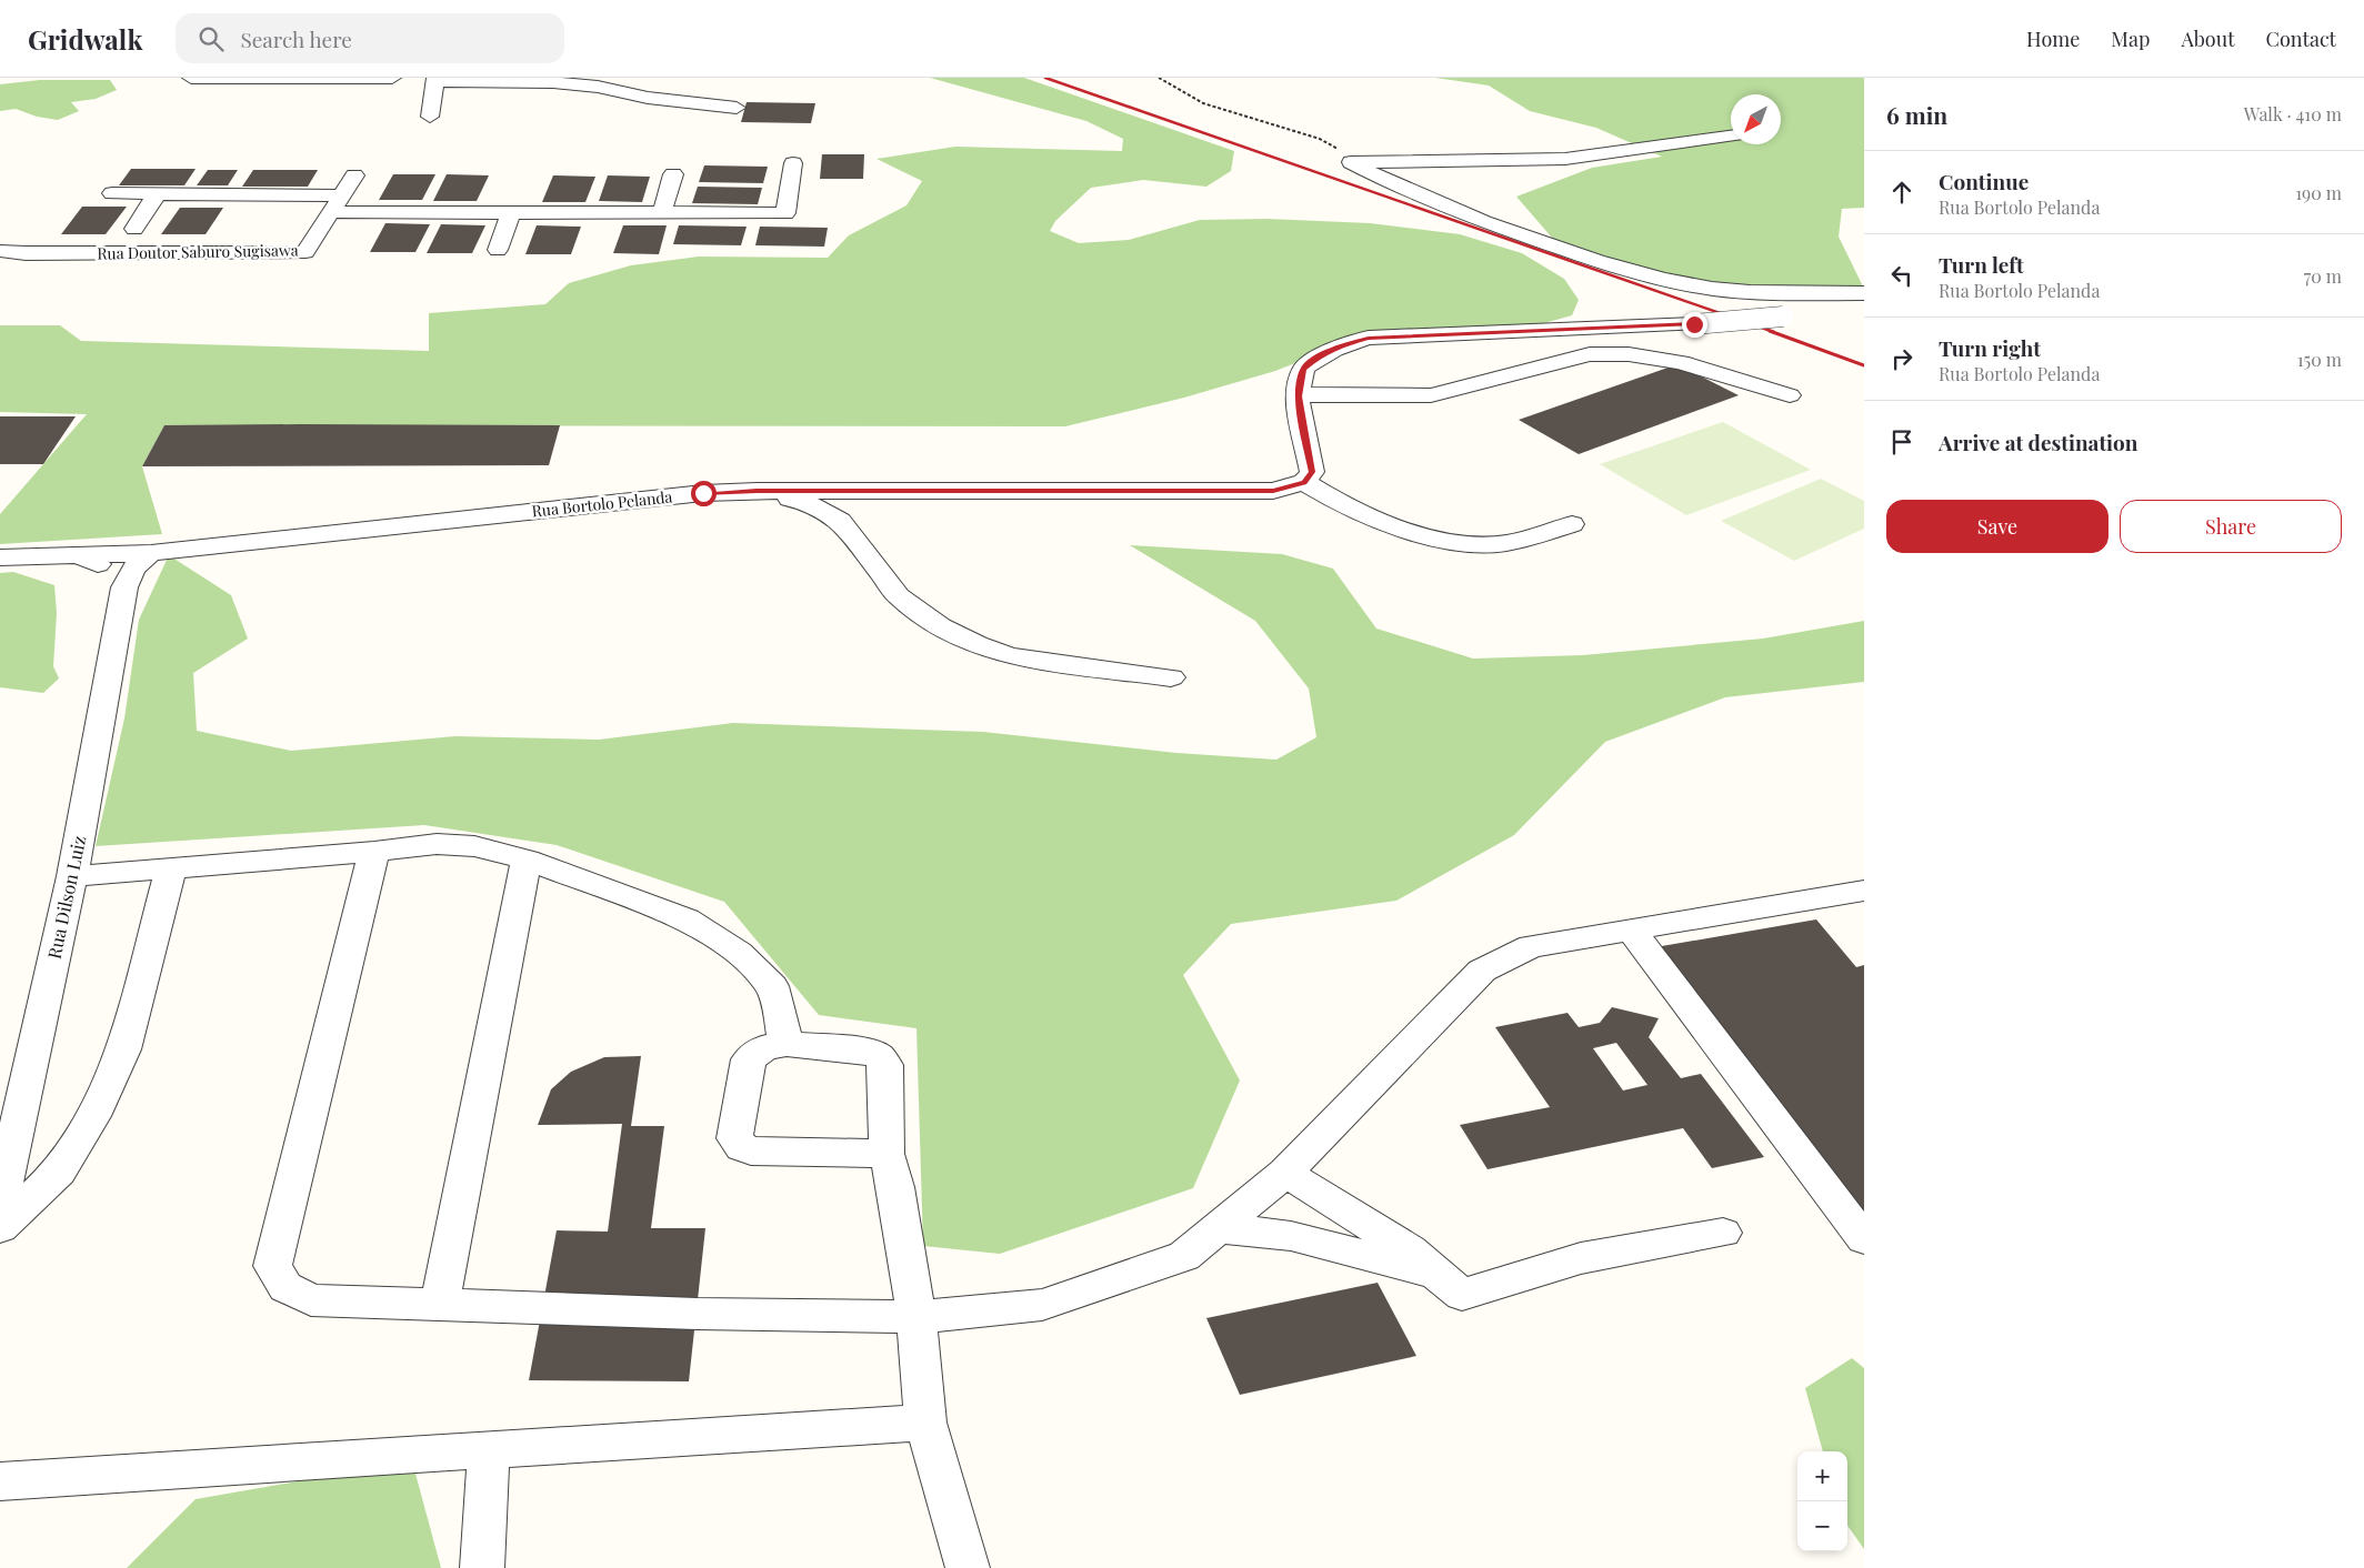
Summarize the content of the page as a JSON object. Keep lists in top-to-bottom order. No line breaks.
{"streets":{"street":["Rua Doutor Saburo Sugisawa","Rua Bortolo Pelanda","Rua Dilson Luiz"]},"crossings":[["Rua Bortolo Pelanda","Rua Dilson Luiz"]],"north":"bottom left","page":{"header":"Gridwalk","search":"Search here","nav":["Home","Map","About","Contact"],"heading":["6 min","Walk · 410 m"],"list":[["Continue","Rua Bortolo Pelanda","190 m"],["Turn left","Rua Bortolo Pelanda","70 m"],["Turn right","Rua Bortolo Pelanda","150 m"],"Arrive at destination"],"buttons":["Save","Share"],"map_buttons":["+","−"]}}
